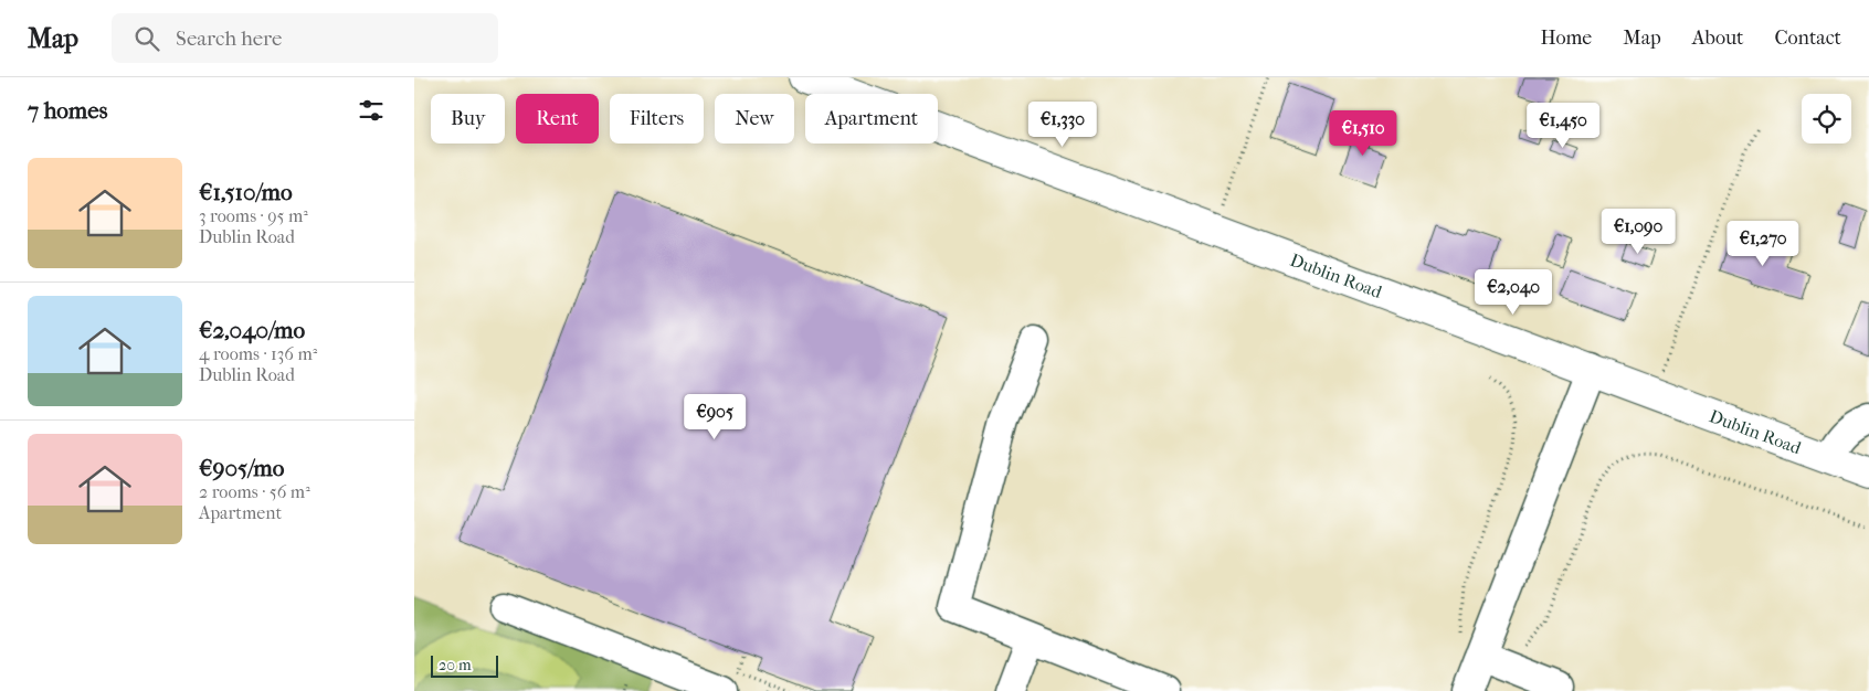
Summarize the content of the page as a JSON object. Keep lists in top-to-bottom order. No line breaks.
{"streets":{"main road":["Dublin Road"]},"scale_bar":"20 m","page":{"header":"Map","search":"Search here","nav":["Home","Map","About","Contact"],"heading":"7 homes","chip":["Buy","Rent","Filters","New","Apartment"],"price":["€1,330","€1,450","€1,510","€1,090","€1,270","€2,040","€905"],"list":[{"name":"€1,510/mo","note":"3 rooms · 95 m² · Dublin Road"},{"name":"€2,040/mo","note":"4 rooms · 136 m² · Dublin Road"},{"name":"€905/mo","note":"2 rooms · 56 m² · Apartment"}],"scale":"20 m"}}
